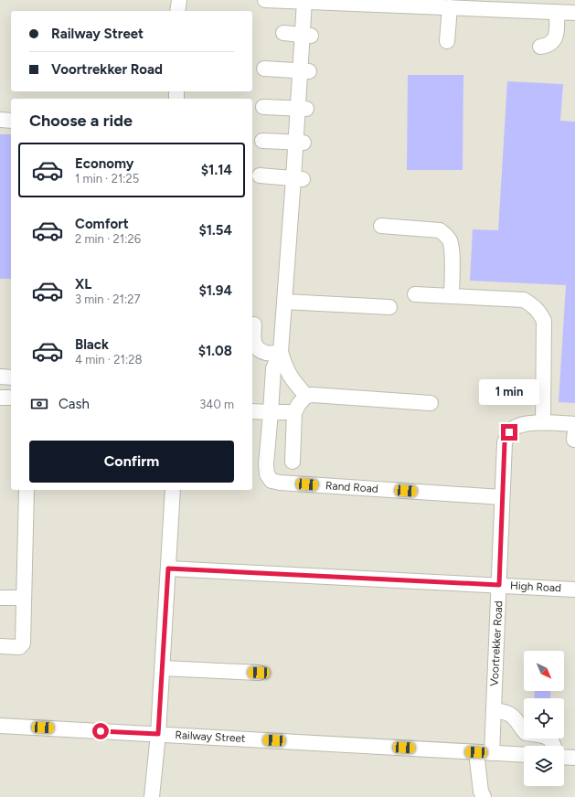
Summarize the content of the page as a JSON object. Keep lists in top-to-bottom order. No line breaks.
{"streets":{"street":["Rand Road","High Road","Voortrekker Road","Railway Street"]},"crossings":[["Rand Road","Voortrekker Road"],["High Road","Voortrekker Road"],["Voortrekker Road","Railway Street"]],"north":"bottom right","page":{"banner":["Railway Street","Voortrekker Road"],"heading":"Choose a ride","list":[{"name":"Economy","note":"1 min · 21:25","value":"$1.14"},{"name":"Comfort","note":"2 min · 21:26","value":"$1.54"},{"name":"XL","note":"3 min · 21:27","value":"$1.94"},{"name":"Black","note":"4 min · 21:28","value":"$1.08"}],"bubble":"1 min","pay":["Cash","340 m"],"buttons":"Confirm"}}
